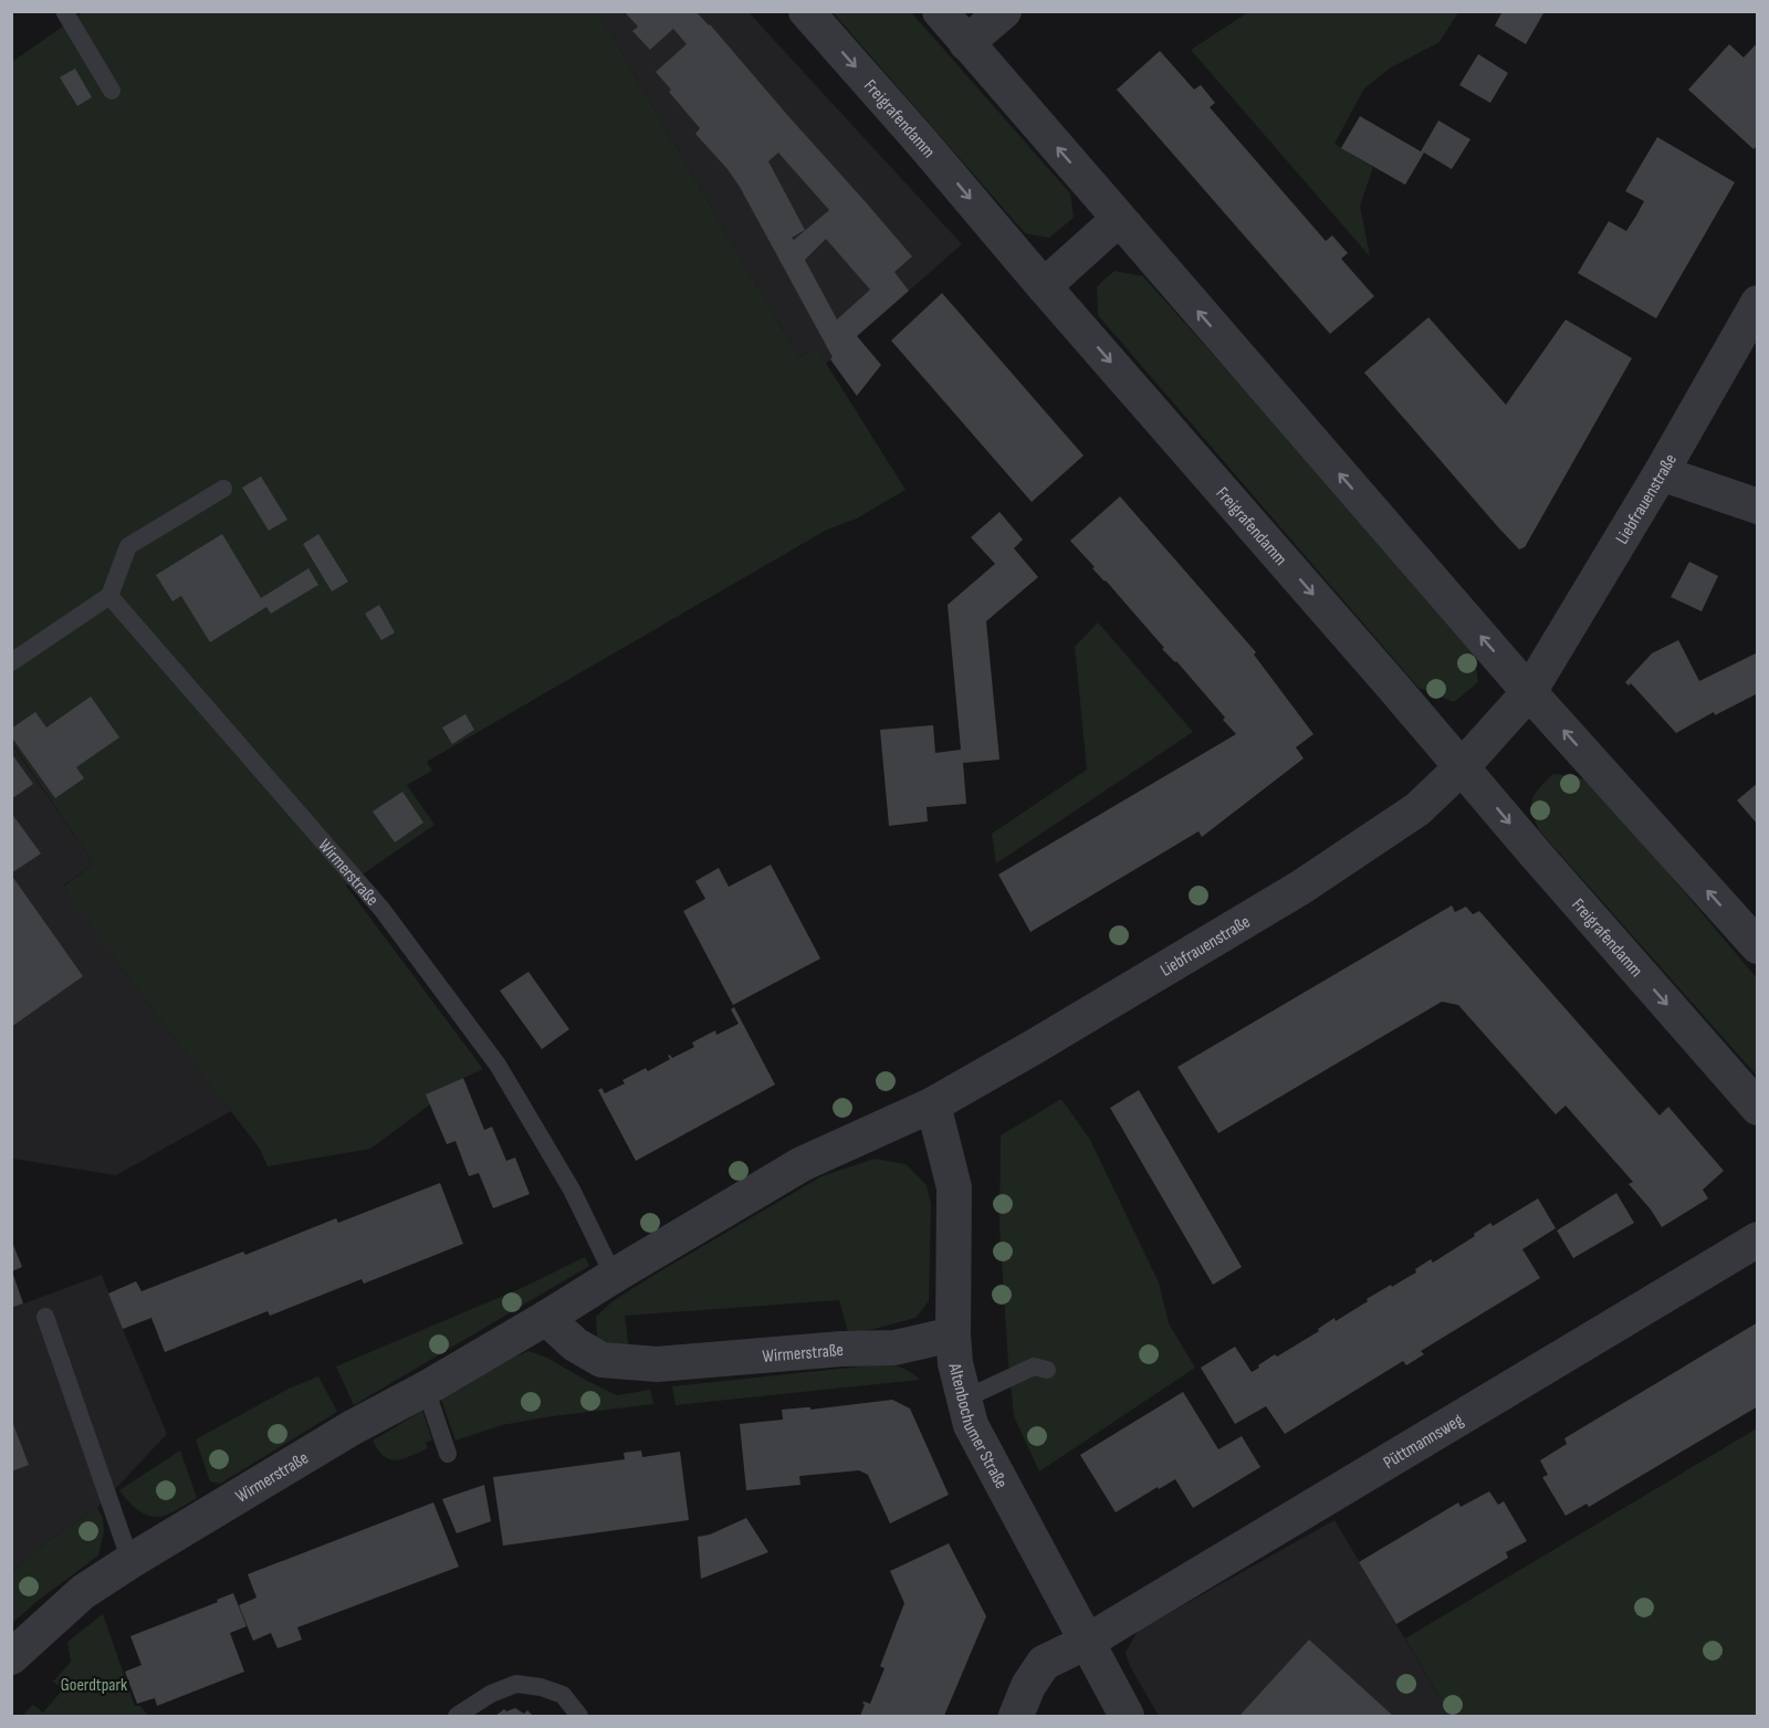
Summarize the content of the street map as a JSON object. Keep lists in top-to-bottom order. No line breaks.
{"streets":{"street":["Freigrafendamm","Liebfrauenstraße","Wirmerstraße","Altenbochumer Straße","Püttmannsweg"]},"crossings":[["Freigrafendamm","Liebfrauenstraße"],["Liebfrauenstraße","Wirmerstraße"],["Liebfrauenstraße","Altenbochumer Straße"],["Wirmerstraße","Altenbochumer Straße"],["Altenbochumer Straße","Püttmannsweg"]],"parks":["Goerdtpark"]}
